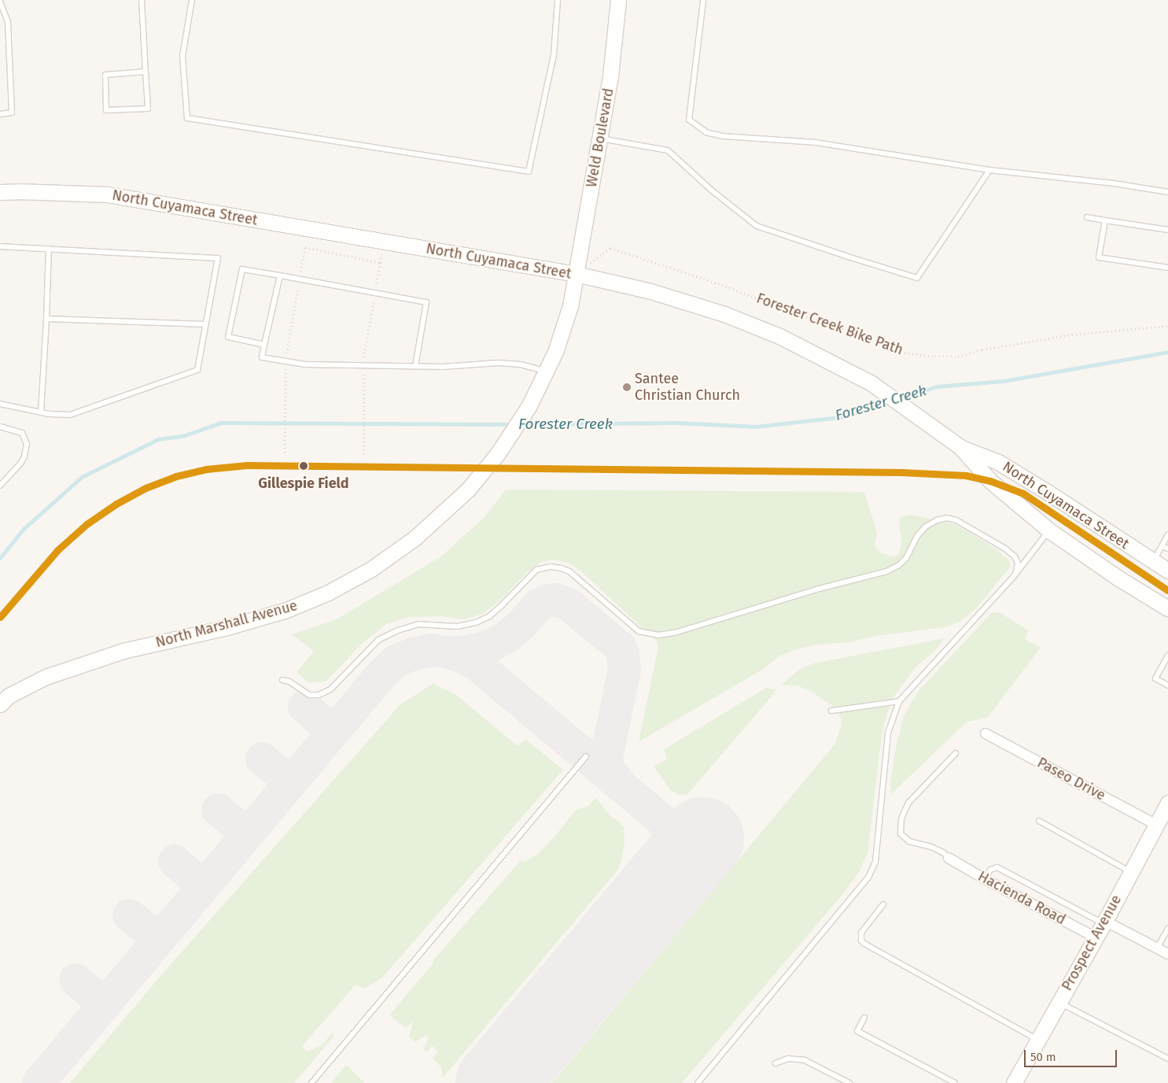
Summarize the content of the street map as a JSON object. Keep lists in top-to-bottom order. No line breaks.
{"streets":{"main road":["Weld Boulevard","North Cuyamaca Street","North Marshall Avenue","Prospect Avenue"],"street":["Paseo Drive","Hacienda Road"],"path":["Forester Creek Bike Path"]},"crossings":[["Weld Boulevard","North Cuyamaca Street"],["Weld Boulevard","Forester Creek Bike Path"],["Weld Boulevard","North Marshall Avenue"],["North Cuyamaca Street","Forester Creek Bike Path"],["North Cuyamaca Street","North Marshall Avenue"],["Forester Creek Bike Path","North Marshall Avenue"],["Paseo Drive","Prospect Avenue"],["Hacienda Road","Prospect Avenue"]],"water":["Forester Creek"],"places":["Santee Christian Church","Gillespie Field"],"scale_bar":"50 m"}
